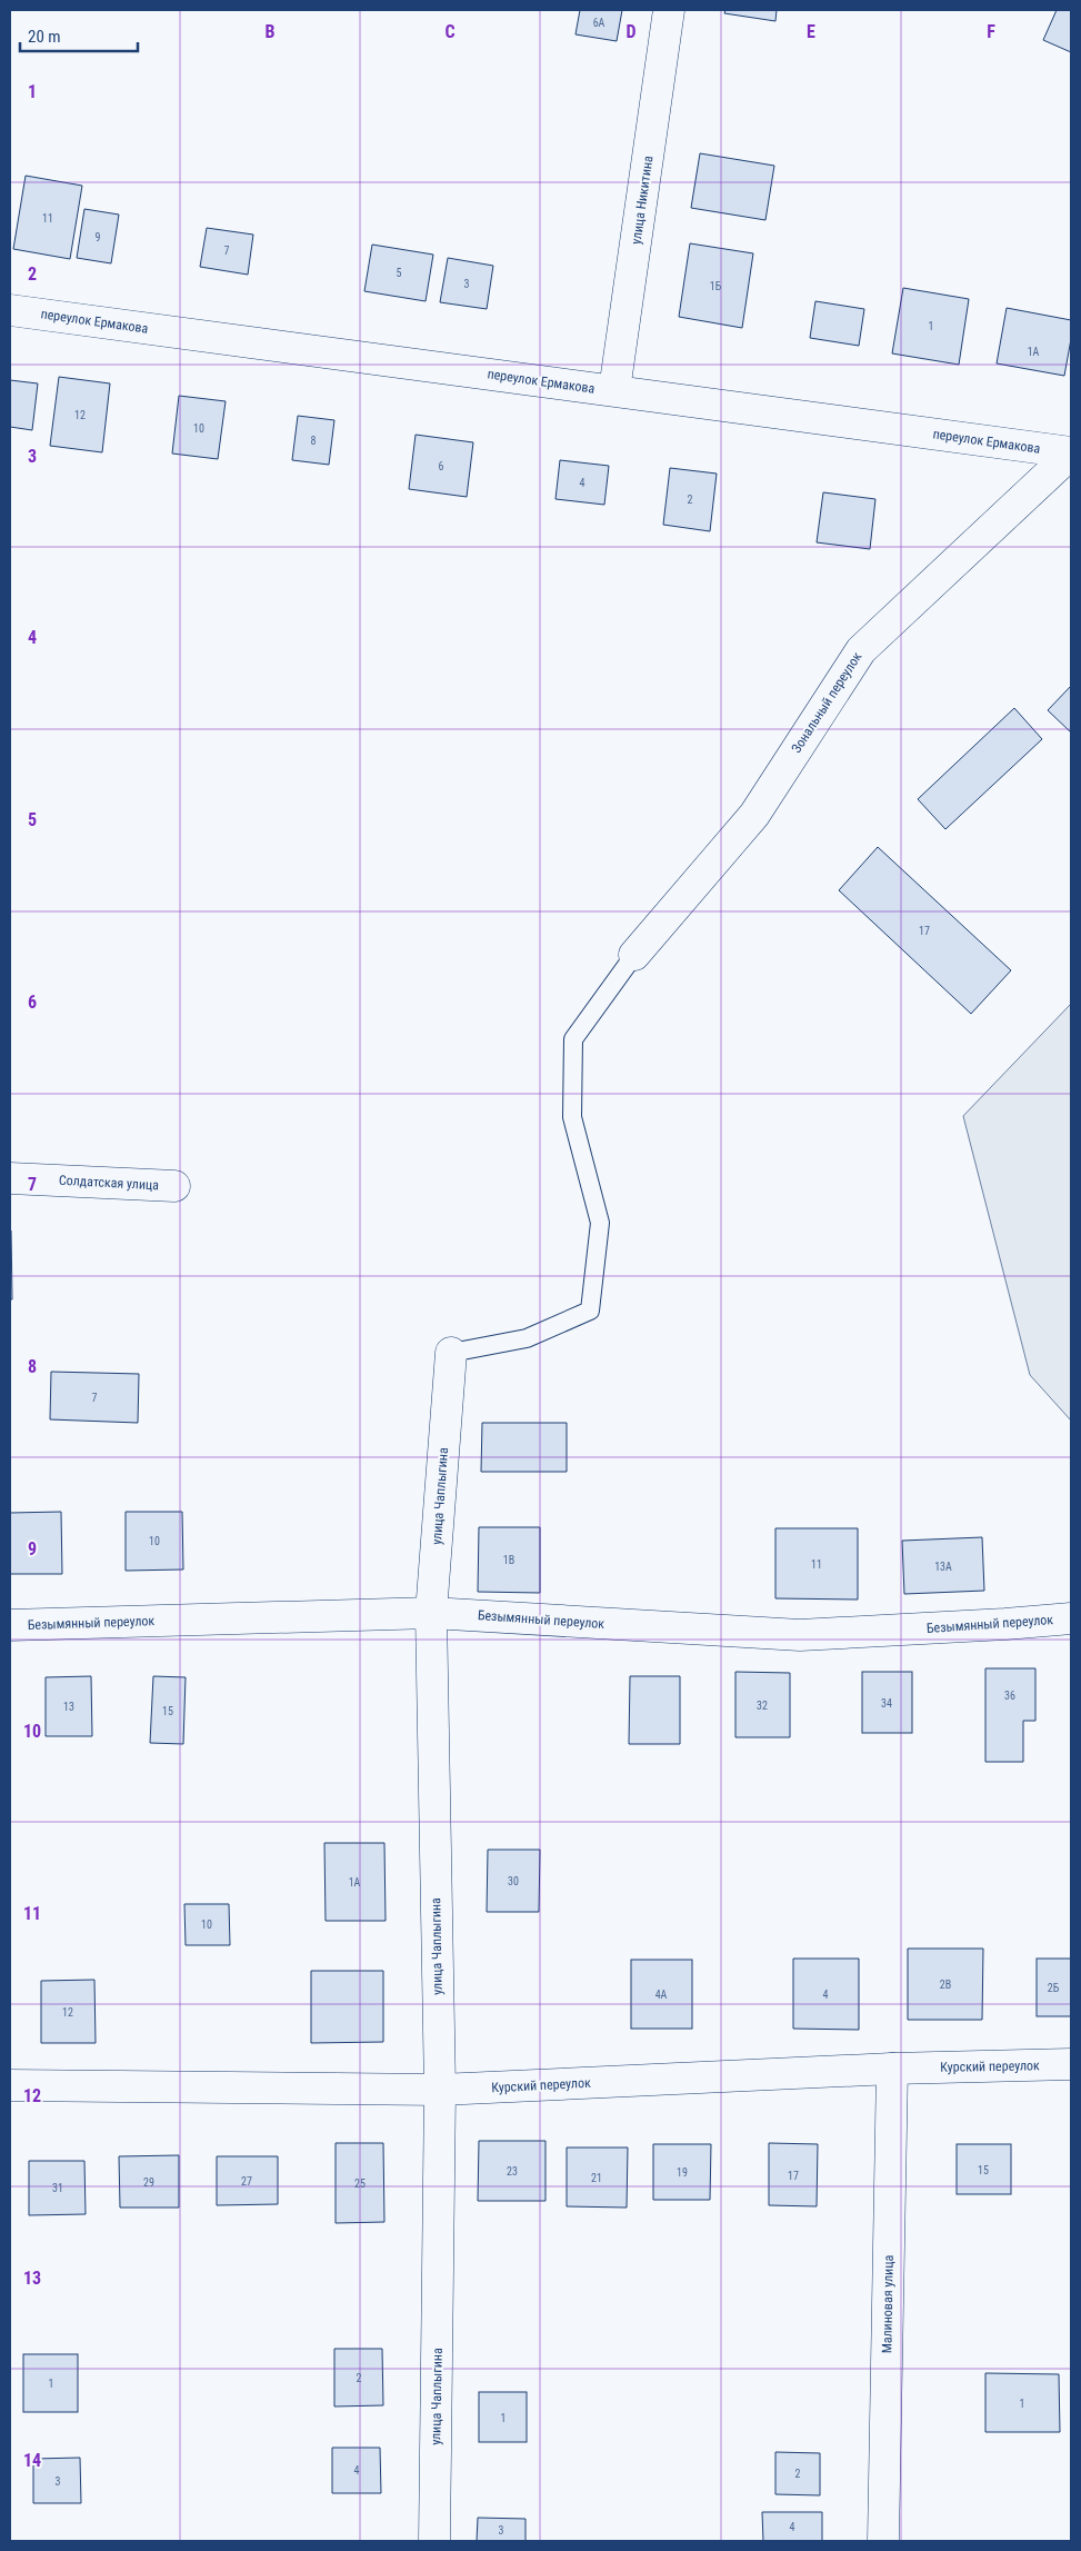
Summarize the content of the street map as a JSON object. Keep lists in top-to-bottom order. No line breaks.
{"streets":{"street":["улица Никитина","переулок Ермакова","Зональный переулок","Солдатская улица","улица Чаплыгина","Безымянный переулок","Курский переулок","Малиновая улица"]},"crossings":[["улица Никитина","переулок Ермакова"],["переулок Ермакова","Зональный переулок"],["улица Чаплыгина","Безымянный переулок"],["улица Чаплыгина","Курский переулок"],["Курский переулок","Малиновая улица"]],"house_numbers":["6А","11","9","7","5","3","1Б","1","1А","12","10","8","6","4","2","17","7","10","1В","11","13А","36","34","32","13","15","30","1А","10","2В","2Б","4А","4","12","15","23","19","17","21","27","29","25","31","2","1","1","1","4","2","3","4","3"],"scale_bar":"20 m","grid":{"columns":["B","C","D","E","F"],"rows":["1","2","3","4","5","6","7","8","9","10","11","12","13","14"]}}
